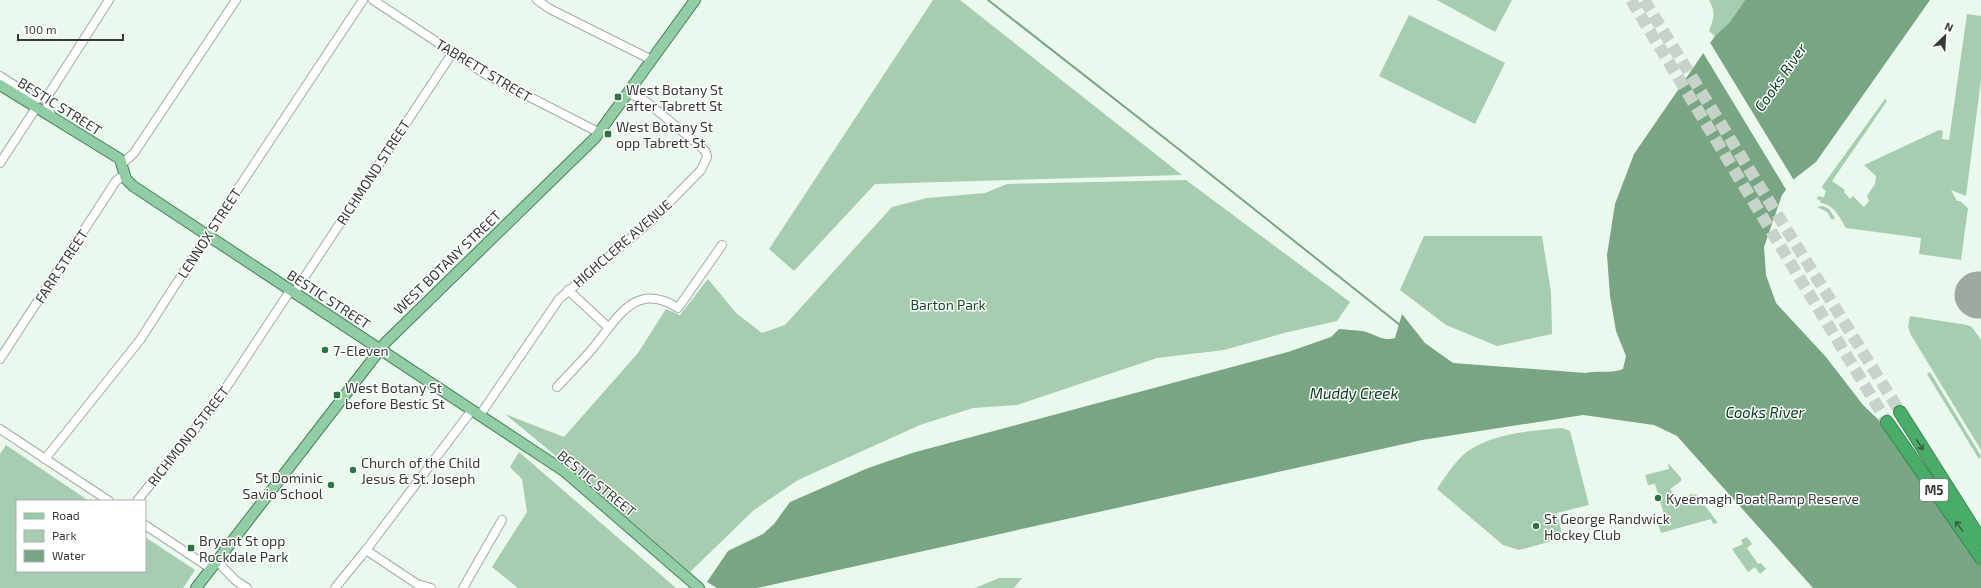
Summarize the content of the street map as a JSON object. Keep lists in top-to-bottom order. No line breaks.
{"streets":{"highway":["M5"],"main road":["BESTIC STREET","WEST BOTANY STREET"],"street":["TABRETT STREET","RICHMOND STREET","LENNOX STREET","HIGHCLERE AVENUE","FARR STREET"]},"crossings":[["TABRETT STREET","RICHMOND STREET"],["TABRETT STREET","WEST BOTANY STREET"],["BESTIC STREET","RICHMOND STREET"],["BESTIC STREET","LENNOX STREET"],["BESTIC STREET","HIGHCLERE AVENUE"],["BESTIC STREET","WEST BOTANY STREET"],["BESTIC STREET","FARR STREET"],["HIGHCLERE AVENUE","WEST BOTANY STREET"]],"water":["Cooks River","Muddy Creek"],"parks":["Barton Park"],"places":{"transit":["West Botany St after Tabrett St","West Botany St opp Tabrett St","West Botany St before Bestic St","Bryant St opp Rockdale Park"],"other":["7-Eleven","Church of the Child Jesus & St. Joseph","St Dominic Savio School","Kyeemagh Boat Ramp Reserve","St George Randwick Hockey Club"]},"legend":["Road","Park","Water"],"scale_bar":"100 m","north":"top right"}
